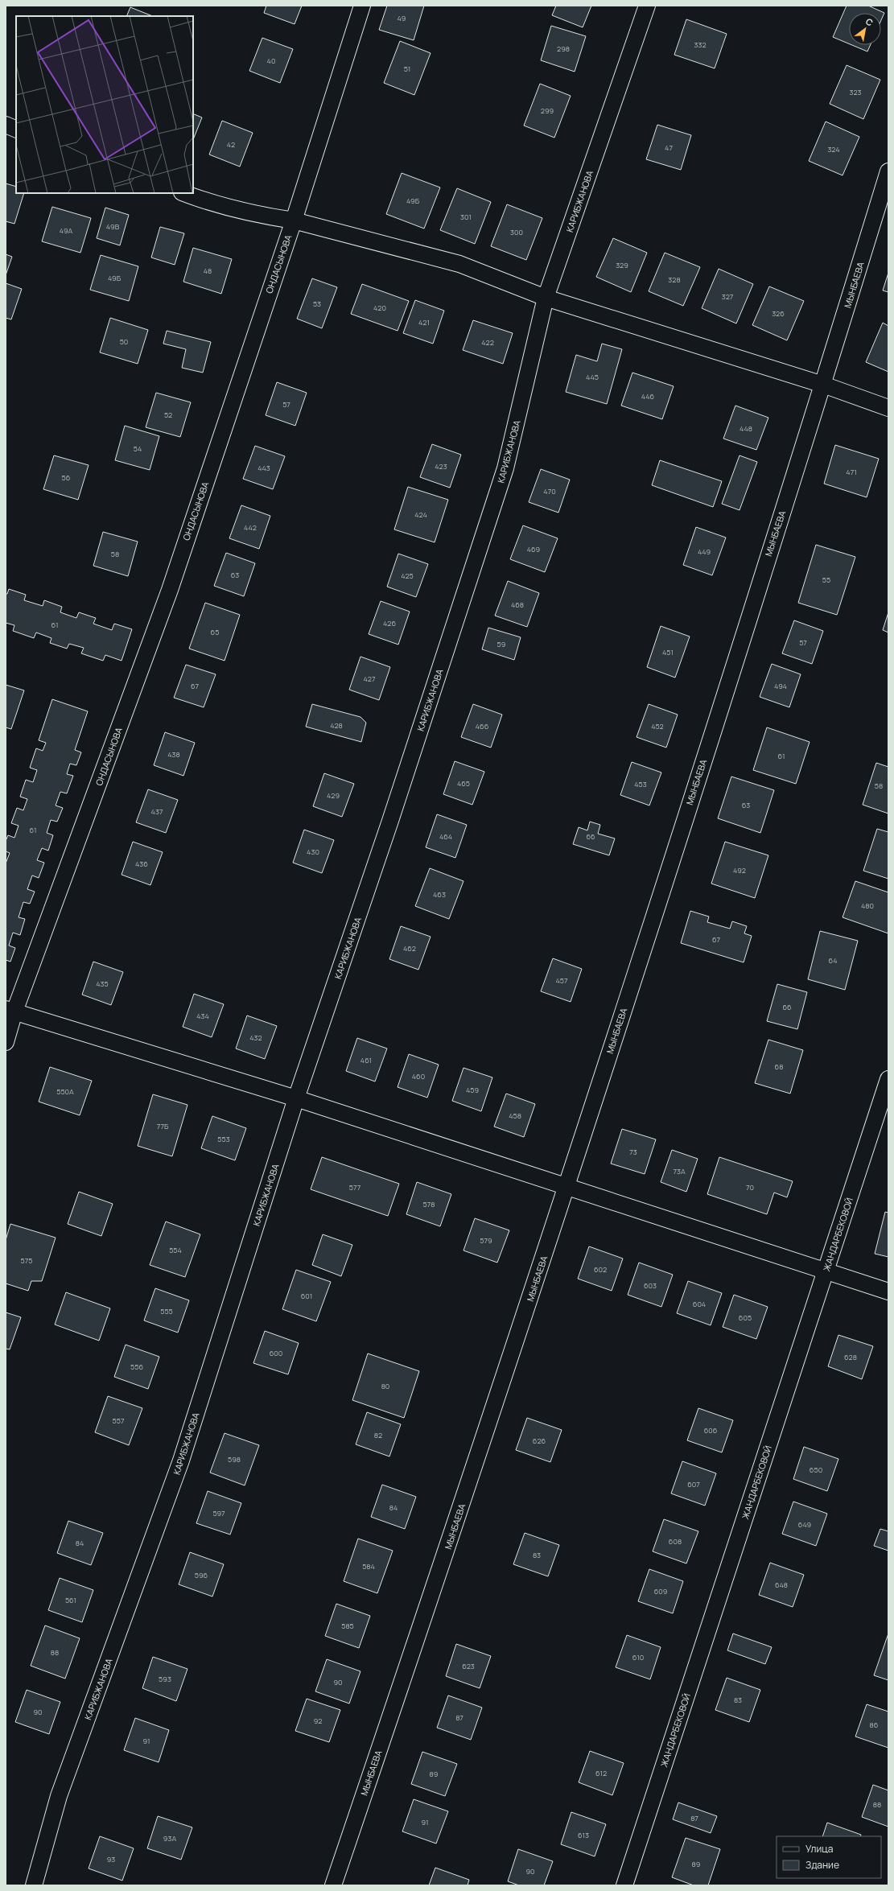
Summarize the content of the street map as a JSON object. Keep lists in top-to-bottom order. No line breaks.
{"streets":{"street":["КАРИБЖАНОВА","ОНДАСЫНОВА","МЫНБАЕВА","ЖАНДАРБЕКОВОЙ"]},"house_numbers":["49","332","298","40","51","323","299","42","47","324","49Б","301","49В","49А","300","329","48","49Б","328","327","53","420","326","421","50","422","445","446","57","52","448","54","423","443","471","56","470","424","442","469","449","58","63","425","55","468","426","61","65","57","59","451","427","67","494","428","466","452","438","61","465","453","58","429","63","437","61","464","66","430","436","492","463","480","67","462","64","457","435","66","434","432","461","68","460","459","550А","458","77Б","553","73","73А","577","70","578","579","554","575","602","603","601","604","555","605","600","628","556","80","557","606","82","626","598","650","607","84","597","649","608","84","83","584","596","648","609","561","585","88","610","623","593","90","83","90","87","92","86","91","612","89","88","87","91","613","93А","93","89","90"],"legend":["Улица","Здание"],"north":"top right"}
